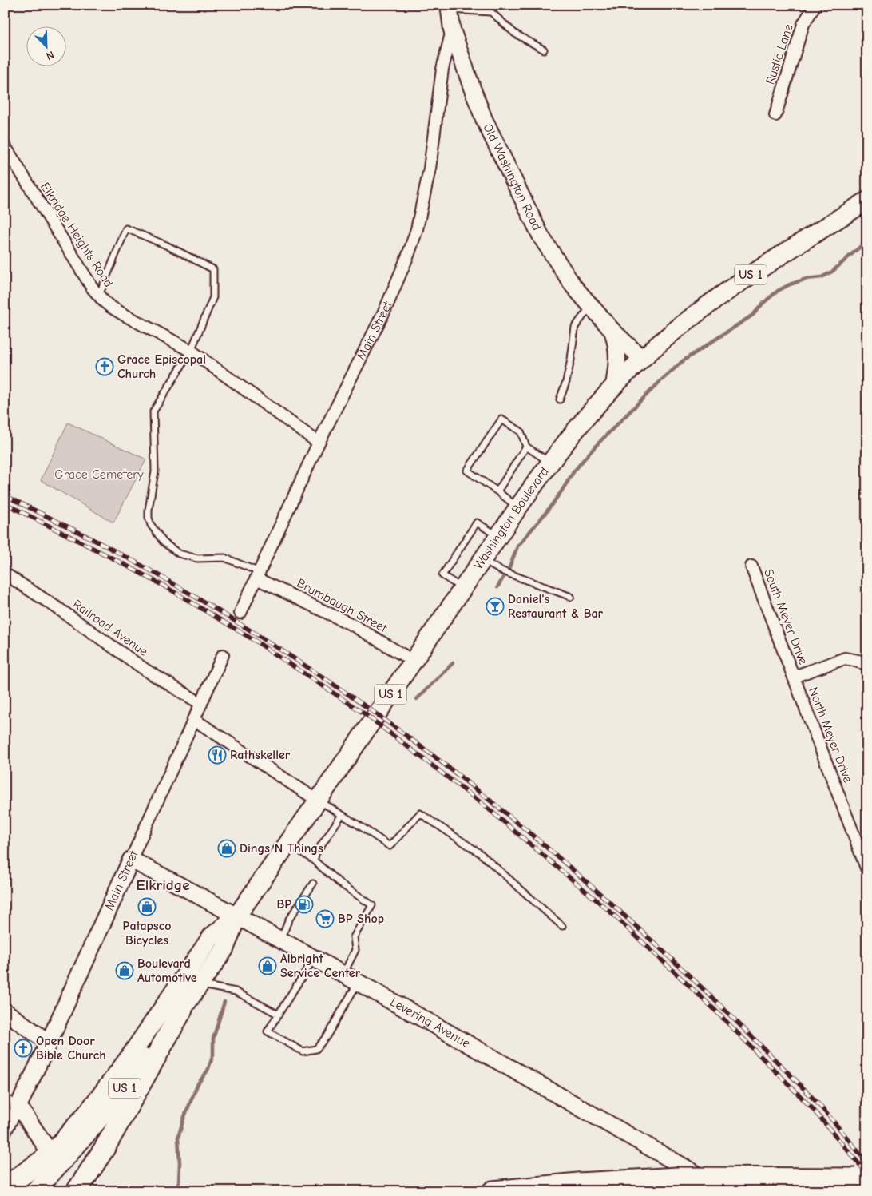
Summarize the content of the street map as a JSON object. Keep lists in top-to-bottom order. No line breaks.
{"streets":{"main road":["US 1","Washington Boulevard"],"street":["Rustic Lane","Old Washington Road","Elkridge Heights Road","Main Street","Brumbaugh Street","South Meyer Drive","Railroad Avenue","North Meyer Drive","Levering Avenue"]},"crossings":[["Old Washington Road","Main Street"],["Old Washington Road","Washington Boulevard"],["Elkridge Heights Road","Main Street"],["Main Street","Brumbaugh Street"],["Main Street","Railroad Avenue"],["Main Street","Levering Avenue"],["Washington Boulevard","Brumbaugh Street"],["Washington Boulevard","Levering Avenue"],["South Meyer Drive","North Meyer Drive"]],"districts":["Elkridge"],"parks":["Grace Cemetery"],"places":{"church":["Grace Episcopal Church","Open Door Bible Church"],"bar":["Daniel's Restaurant & Bar"],"restaurant":["Rathskeller"],"shop":["Dings N Things","Patapsco Bicycles","Albright Service Center","Boulevard Automotive"],"fuel station":["BP"],"supermarket":["BP Shop"]},"north":"bottom right"}
